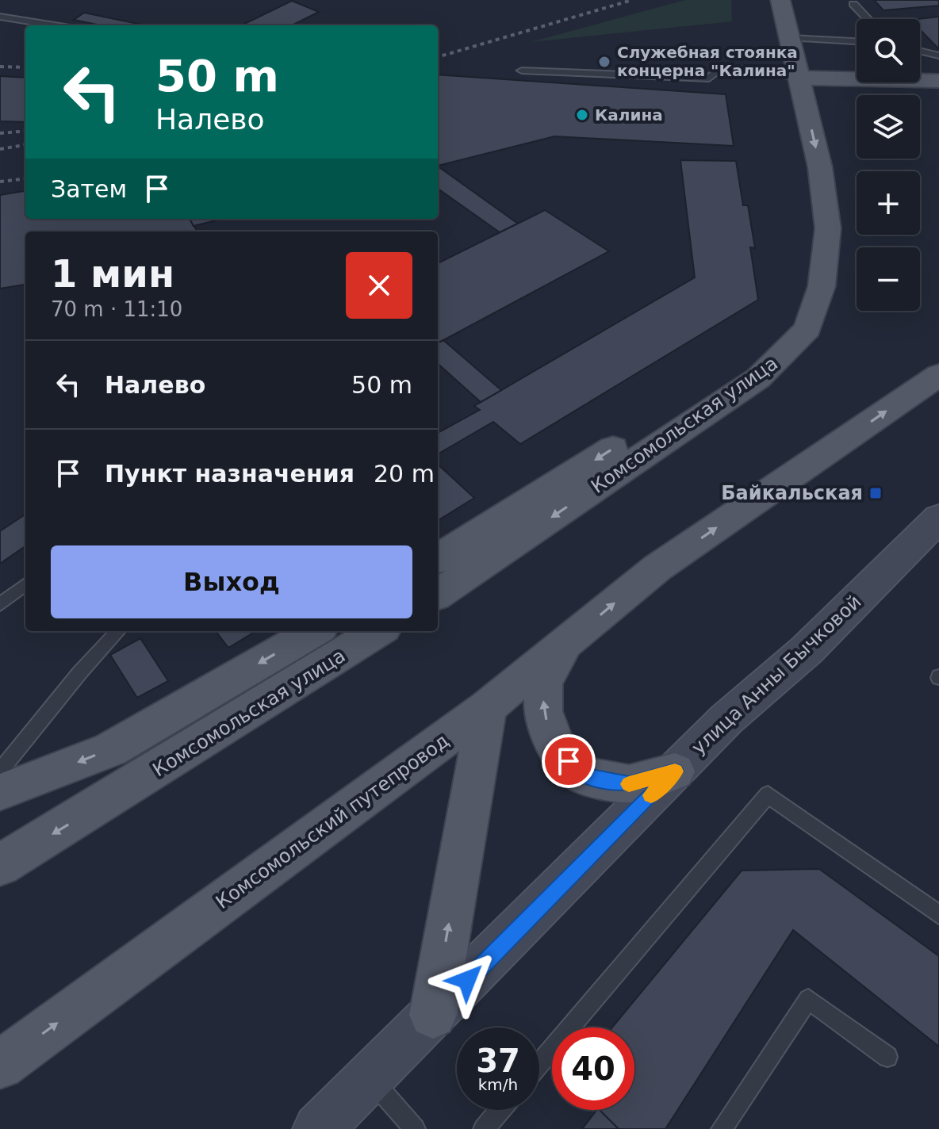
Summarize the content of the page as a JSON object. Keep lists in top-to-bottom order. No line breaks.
{"streets":{"main road":["Комсомольская улица","Комсомольский путепровод"],"street":["улица Анны Бычковой"]},"places":{"other":["Служебная стоянка концерна \"Калина\"","Калина"],"transit":["Байкальская"]},"page":{"map_buttons":["+","−"],"turn":["50 m","Налево"],"then":"Затем","heading":["1 мин","70 m · 11:10"],"list":[{"name":"Налево","value":"50 m"},{"name":"Пункт назначения","value":"20 m"}],"buttons":"Выход","speed":"37 km/h","limit":"40"}}
